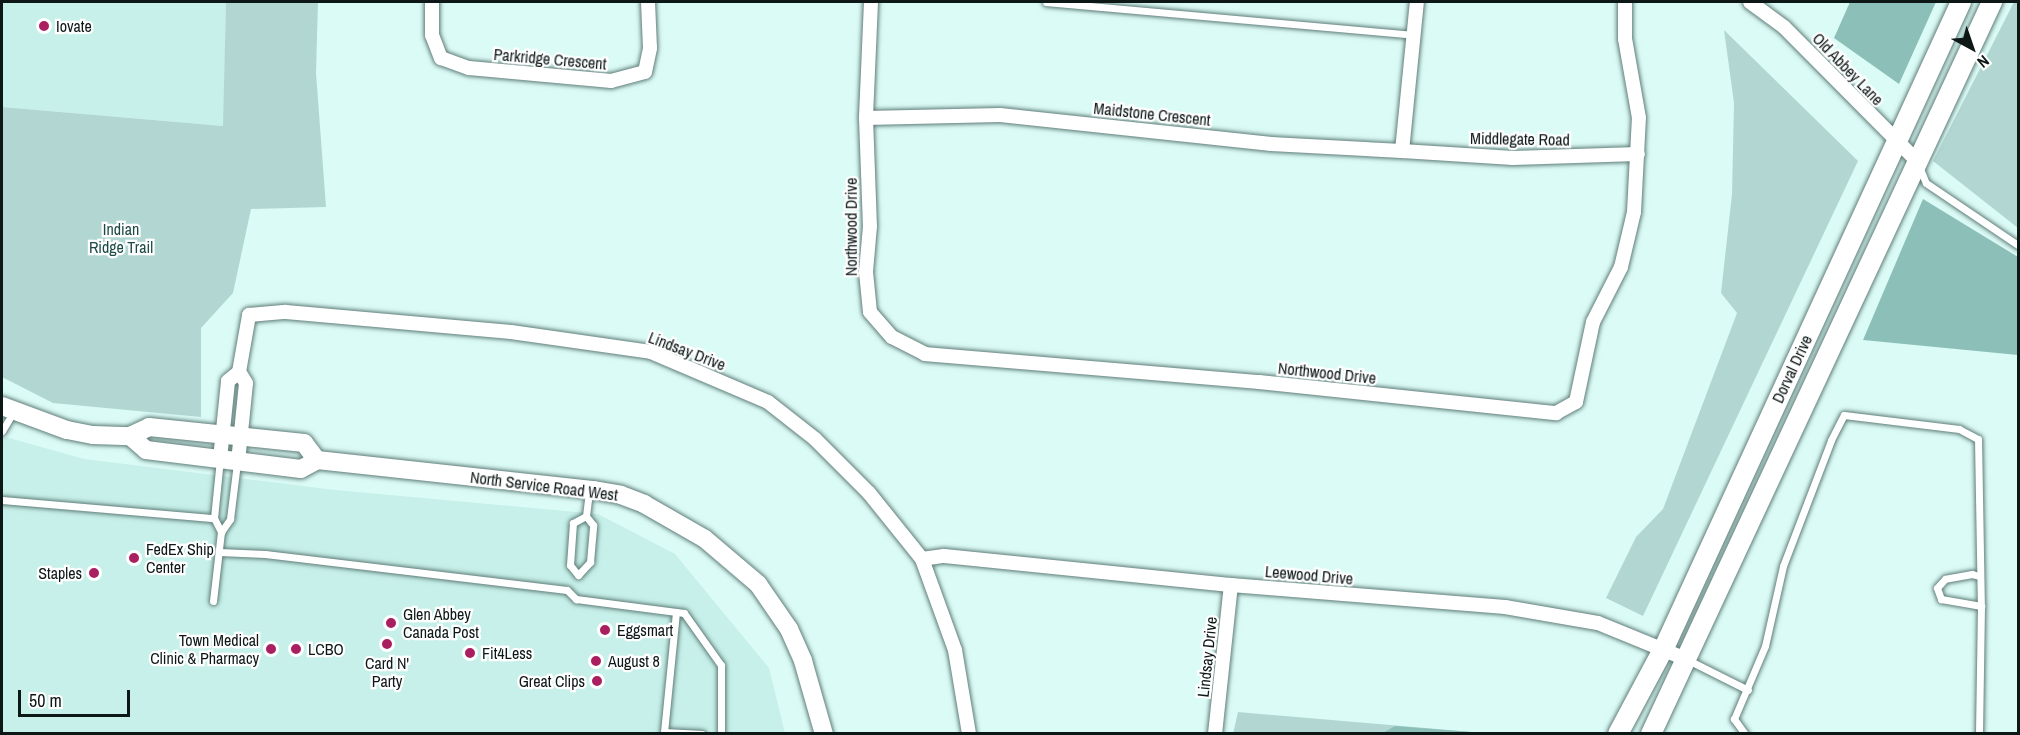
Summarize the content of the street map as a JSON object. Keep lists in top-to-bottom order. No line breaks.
{"streets":{"main road":["Dorval Drive"],"street":["Parkridge Crescent","Old Abbey Lane","Maidstone Crescent","Middlegate Road","Northwood Drive","Lindsay Drive","North Service Road West","Leewood Drive"]},"crossings":[["Old Abbey Lane","Dorval Drive"],["Maidstone Crescent","Middlegate Road"],["Maidstone Crescent","Northwood Drive"],["Middlegate Road","Northwood Drive"],["Lindsay Drive","North Service Road West"],["Lindsay Drive","Leewood Drive"],["Dorval Drive","Leewood Drive"]],"parks":["Indian Ridge Trail"],"places":["Iovate","FedEx Ship Center","Staples","Glen Abbey Canada Post","Eggsmart","Card N' Party","Town Medical Clinic & Pharmacy","LCBO","Fit4Less","August 8","Great Clips"],"scale_bar":"50 m","north":"bottom right"}
